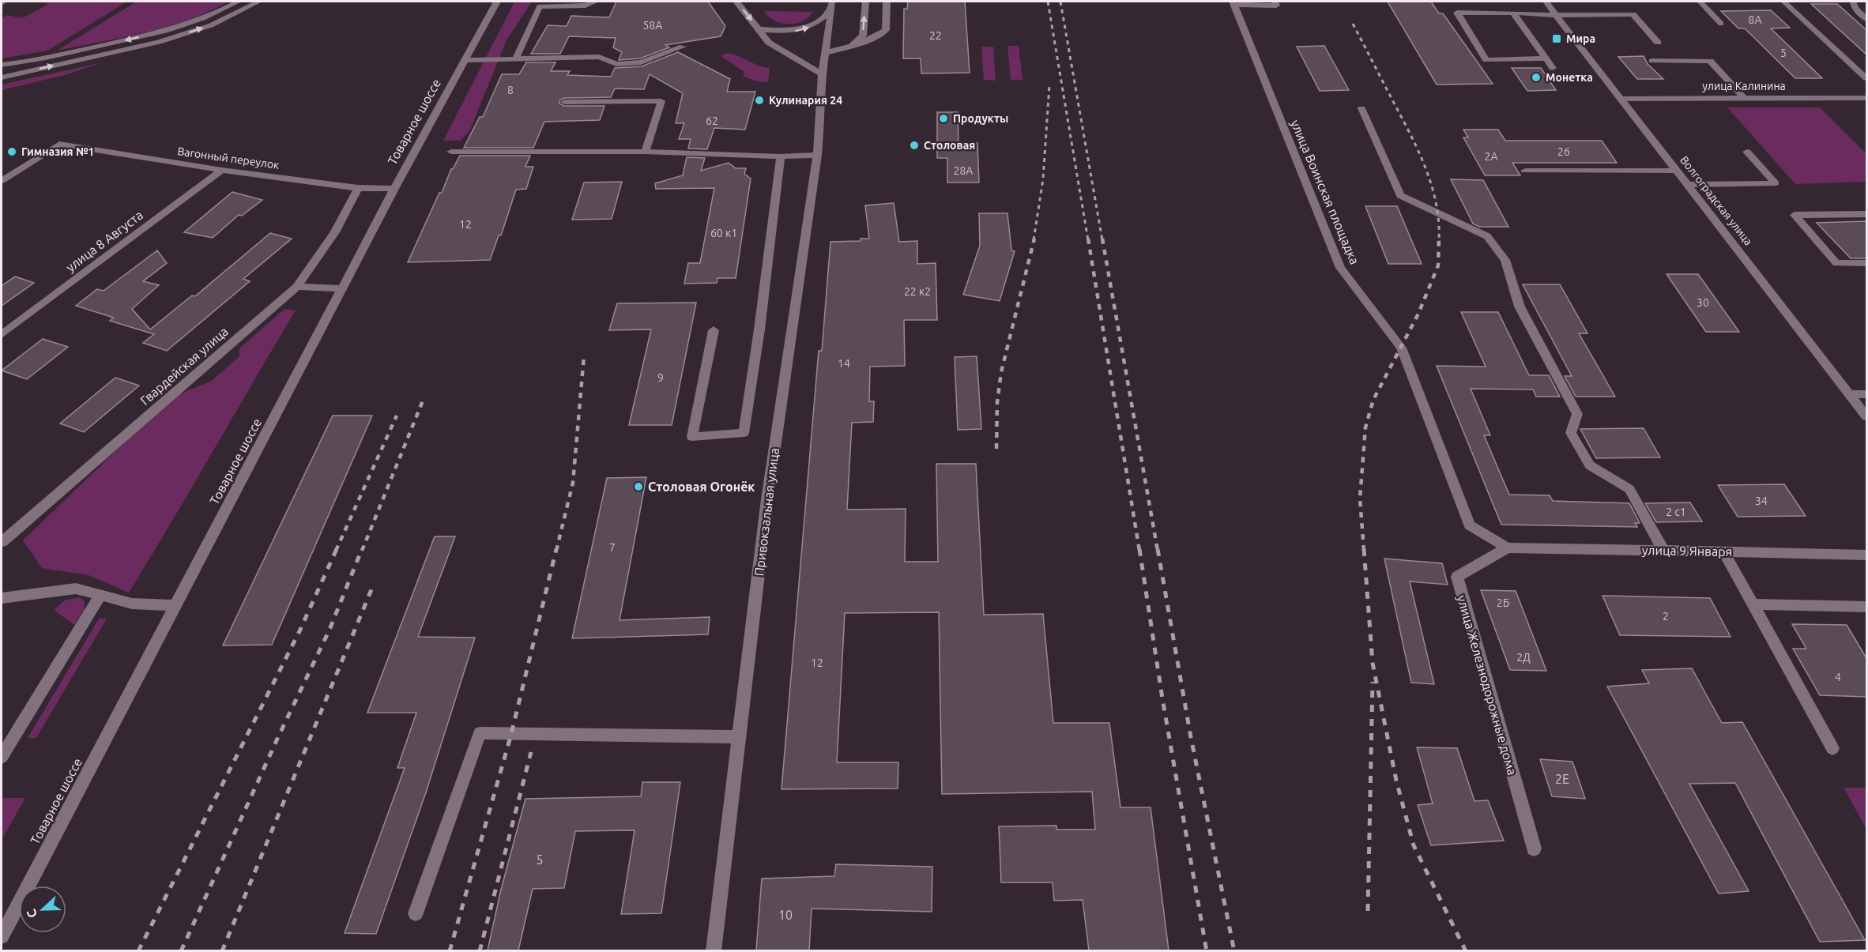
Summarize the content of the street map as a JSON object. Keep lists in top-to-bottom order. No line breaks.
{"streets":{"street":["улица Калинина","Товарное шоссе","Вагонный переулок","улица Воинская площадка","Волгоградская улица","улица 8 Августа","Гвардейская улица","Привокзальная улица","улица 9 Января","улица Железнодорожные дома"]},"crossings":[["улица Калинина","Волгоградская улица"],["Товарное шоссе","Вагонный переулок"],["Вагонный переулок","улица 8 Августа"],["Вагонный переулок","Гвардейская улица"],["улица Воинская площадка","улица 9 Января"],["улица Воинская площадка","улица Железнодорожные дома"],["улица 9 Января","улица Железнодорожные дома"]],"places":{"transit":["Мира"],"other":["Монетка","Кулинария 24","Продукты","Столовая","Гимназия №1","Столовая Огонёк"]},"house_numbers":["8А","58А","22","5","8","62","26","2А","28А","12","60 к1","22 к2","30","14","9","34","2 с1","7","2Б","2","2Д","12","4","2Е","5","10"],"north":"left"}
